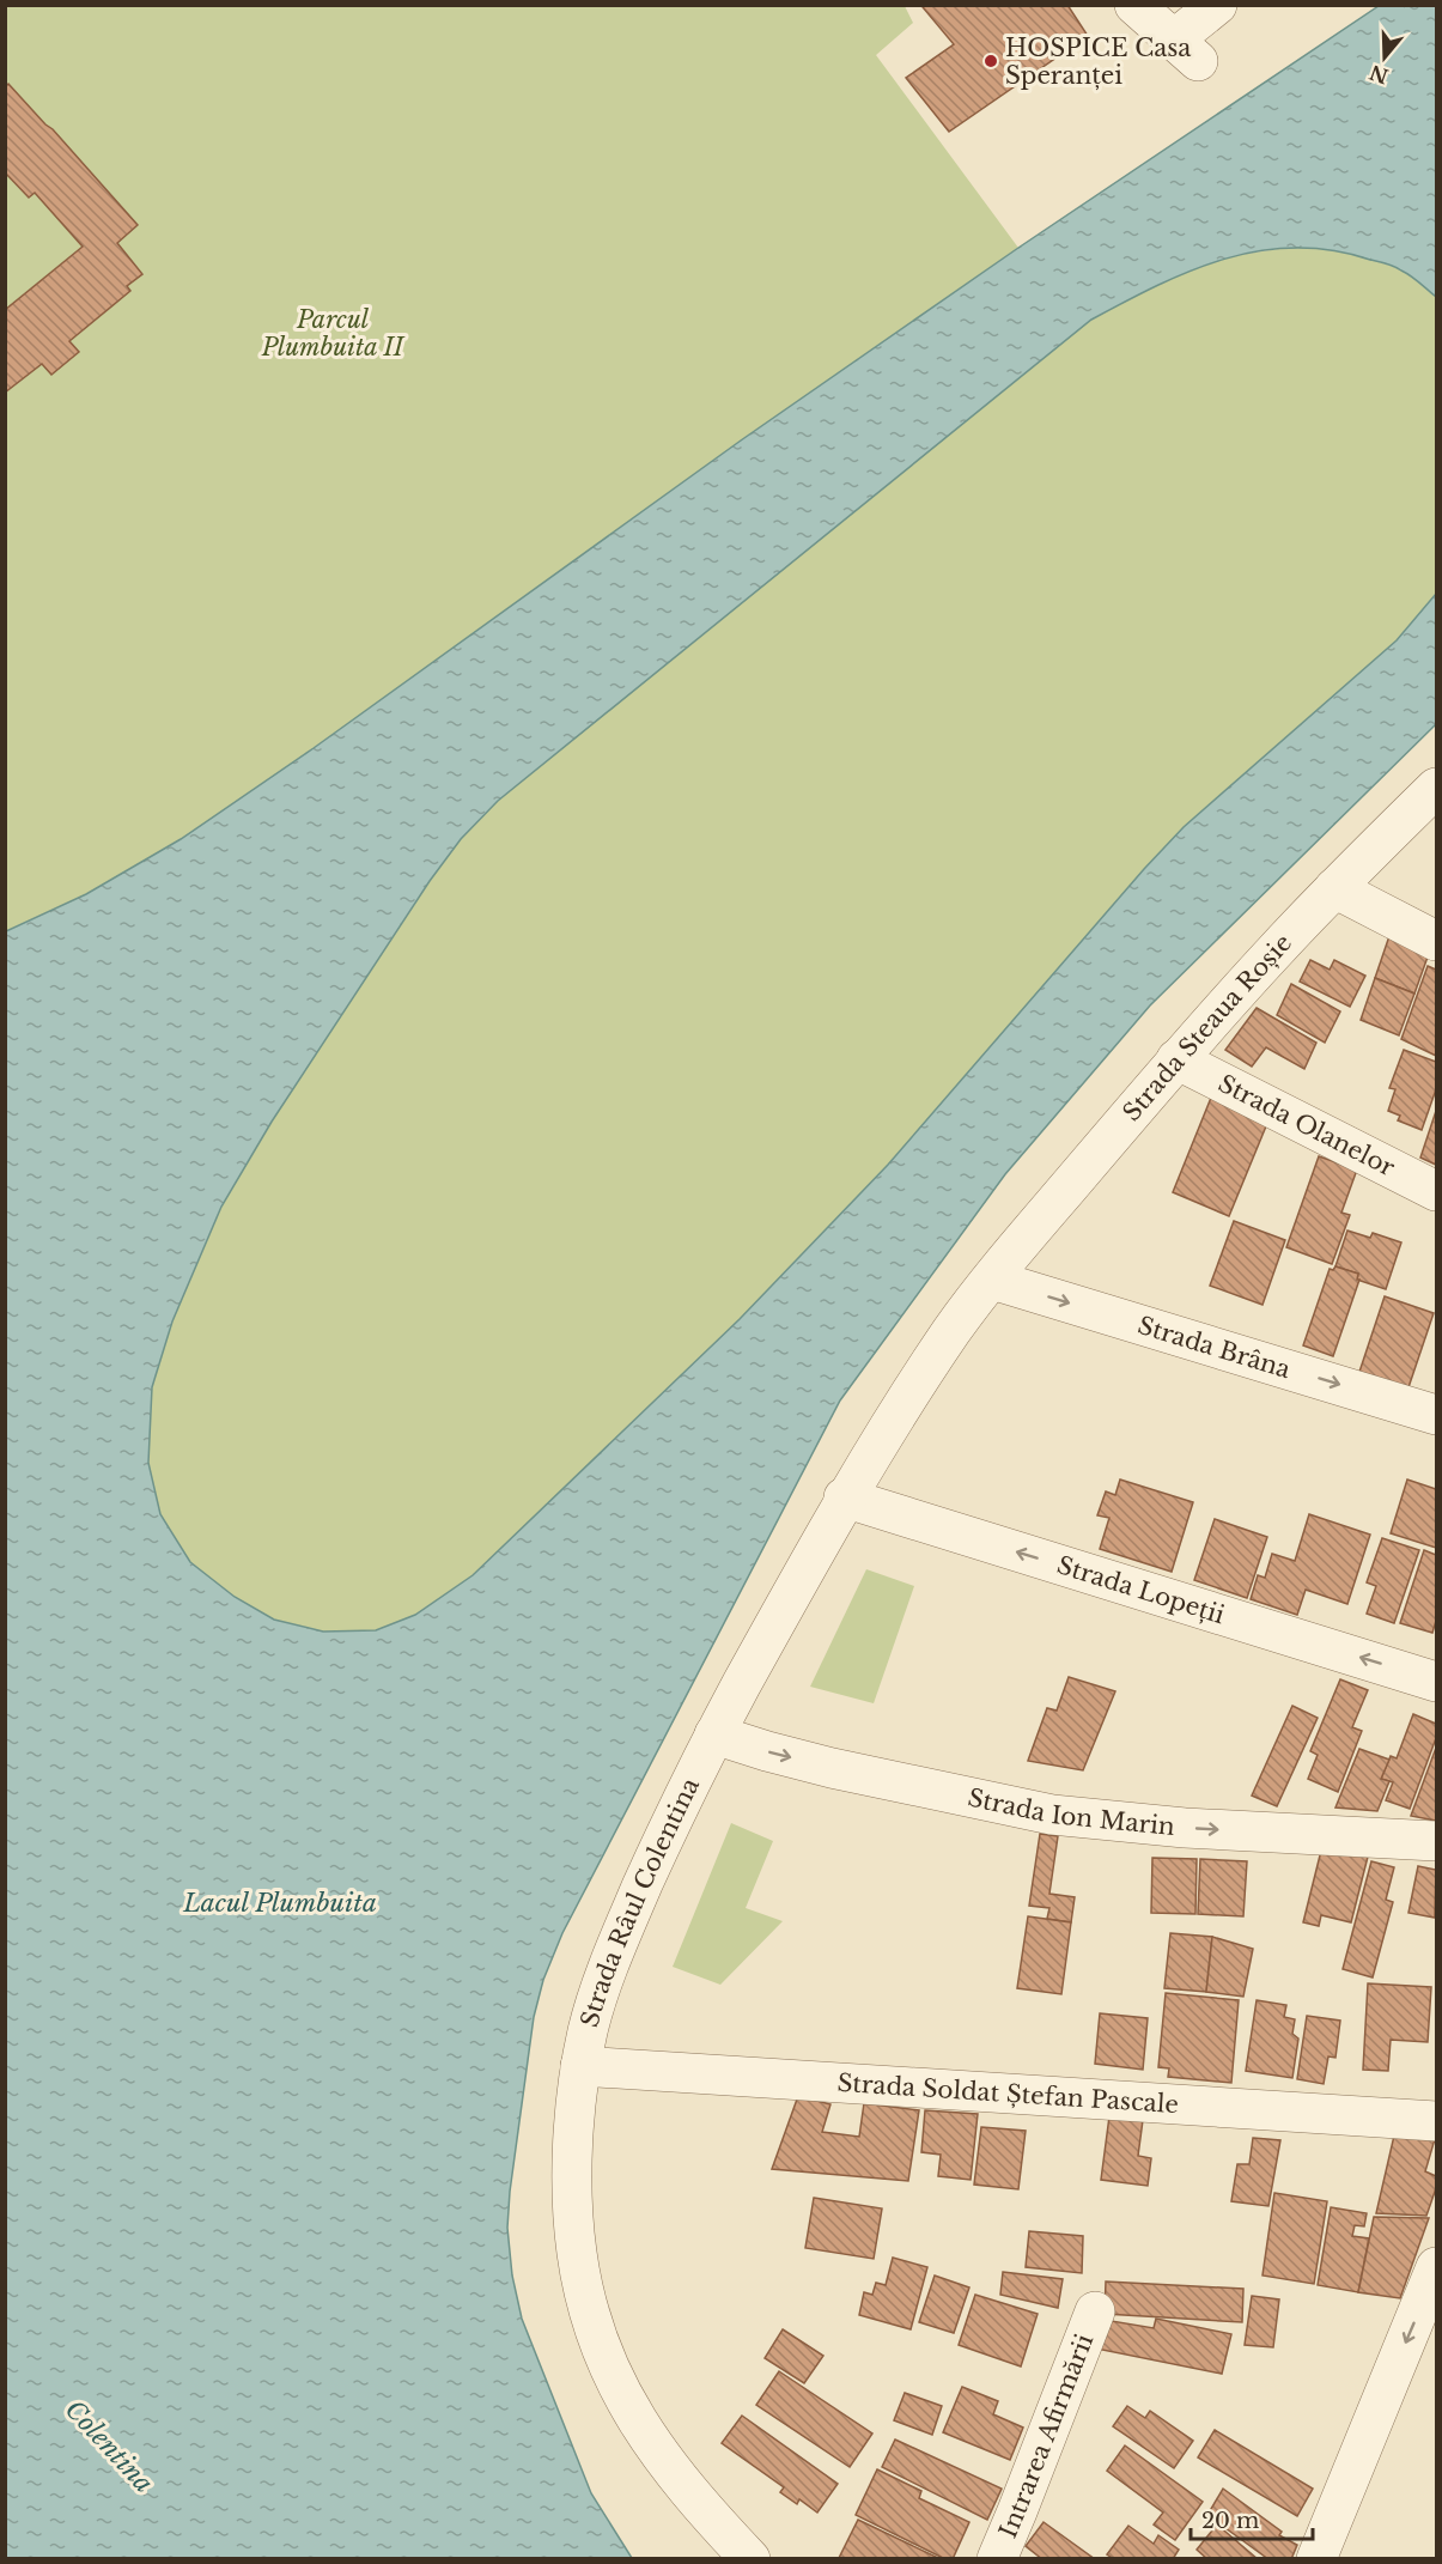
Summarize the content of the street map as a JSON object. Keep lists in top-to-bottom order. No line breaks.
{"streets":{"street":["Strada Steaua Roșie","Strada Olanelor","Strada Brâna","Strada Lopeții","Strada Ion Marin","Strada Râul Colentina","Strada Soldat Ștefan Pascale","Intrarea Afirmării"]},"crossings":[["Strada Steaua Roșie","Strada Olanelor"],["Strada Steaua Roșie","Strada Brâna"],["Strada Steaua Roșie","Strada Râul Colentina"],["Strada Brâna","Strada Râul Colentina"],["Strada Lopeții","Strada Râul Colentina"],["Strada Ion Marin","Strada Râul Colentina"],["Strada Râul Colentina","Strada Soldat Ștefan Pascale"]],"one_way":["Strada Brâna","Strada Lopeții","Strada Ion Marin"],"water":["Lacul Plumbuita","Colentina"],"parks":["Parcul Plumbuita II"],"places":["HOSPICE Casa Speranței"],"scale_bar":"20 m","north":"bottom"}
